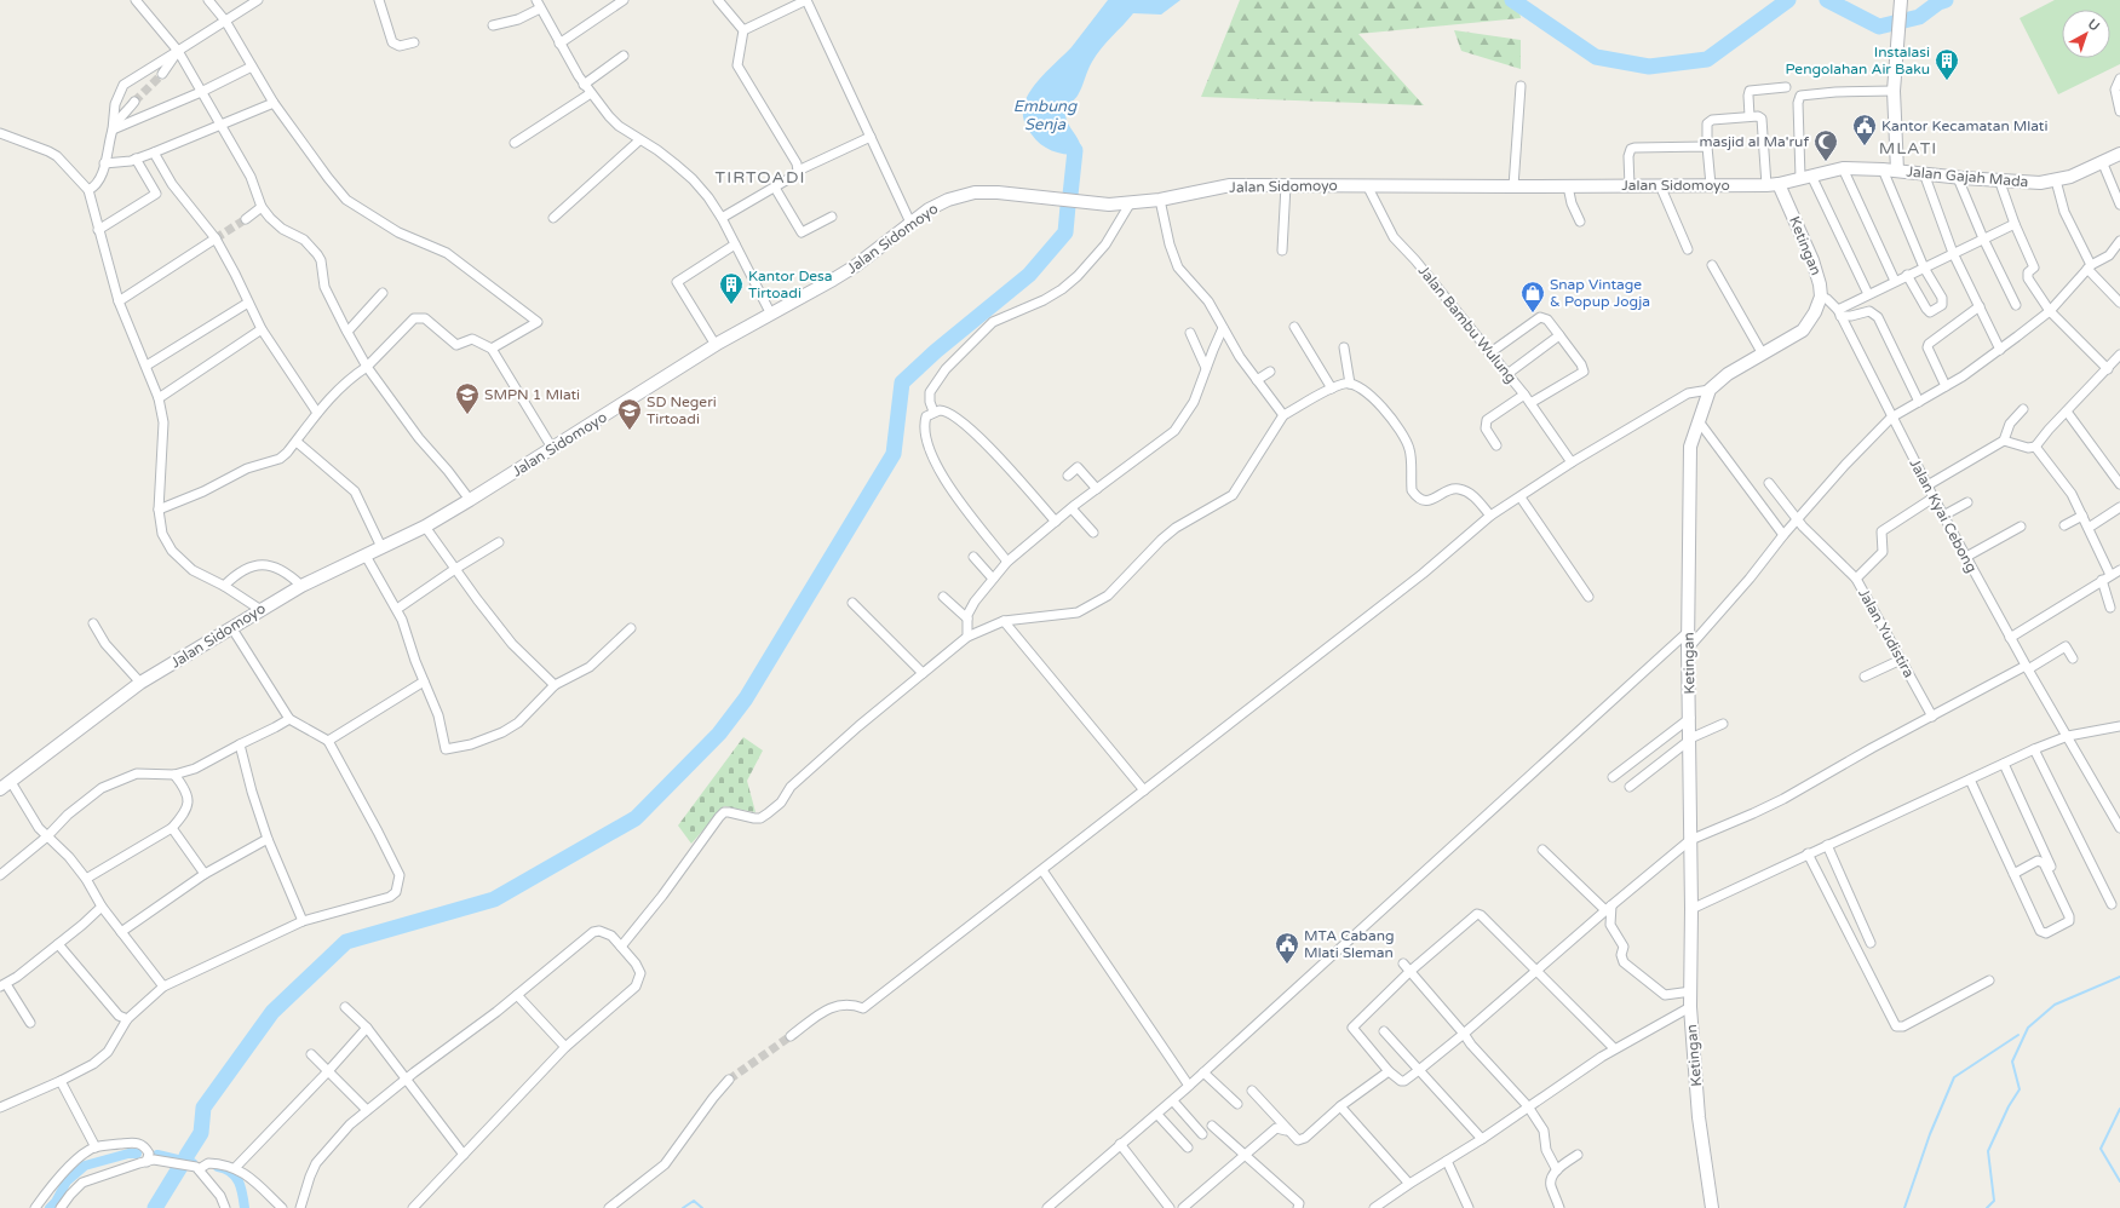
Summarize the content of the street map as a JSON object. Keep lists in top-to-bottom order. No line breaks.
{"streets":{"main road":["Jalan Gajah Mada","Jalan Sidomoyo","Ketingan"],"street":["Jalan Bambu Wulung","Jalan Kyai Cebong","Jalan Yudistira"]},"crossings":[["Jalan Gajah Mada","Jalan Sidomoyo"],["Jalan Sidomoyo","Ketingan"],["Jalan Sidomoyo","Jalan Bambu Wulung"],["Ketingan","Jalan Kyai Cebong"],["Jalan Kyai Cebong","Jalan Yudistira"]],"districts":["MLATI","TIRTOADI"],"water":["Embung Senja"],"places":{"building":["Instalasi Pengolahan Air Baku","Kantor Desa Tirtoadi"],"public building":["Kantor Kecamatan Mlati","MTA Cabang Mlati Sleman"],"mosque":["masjid al Ma'ruf"],"shop":["Snap Vintage & Popup Jogja"],"school or university":["SMPN 1 Mlati","SD Negeri Tirtoadi"]},"north":"top right"}
